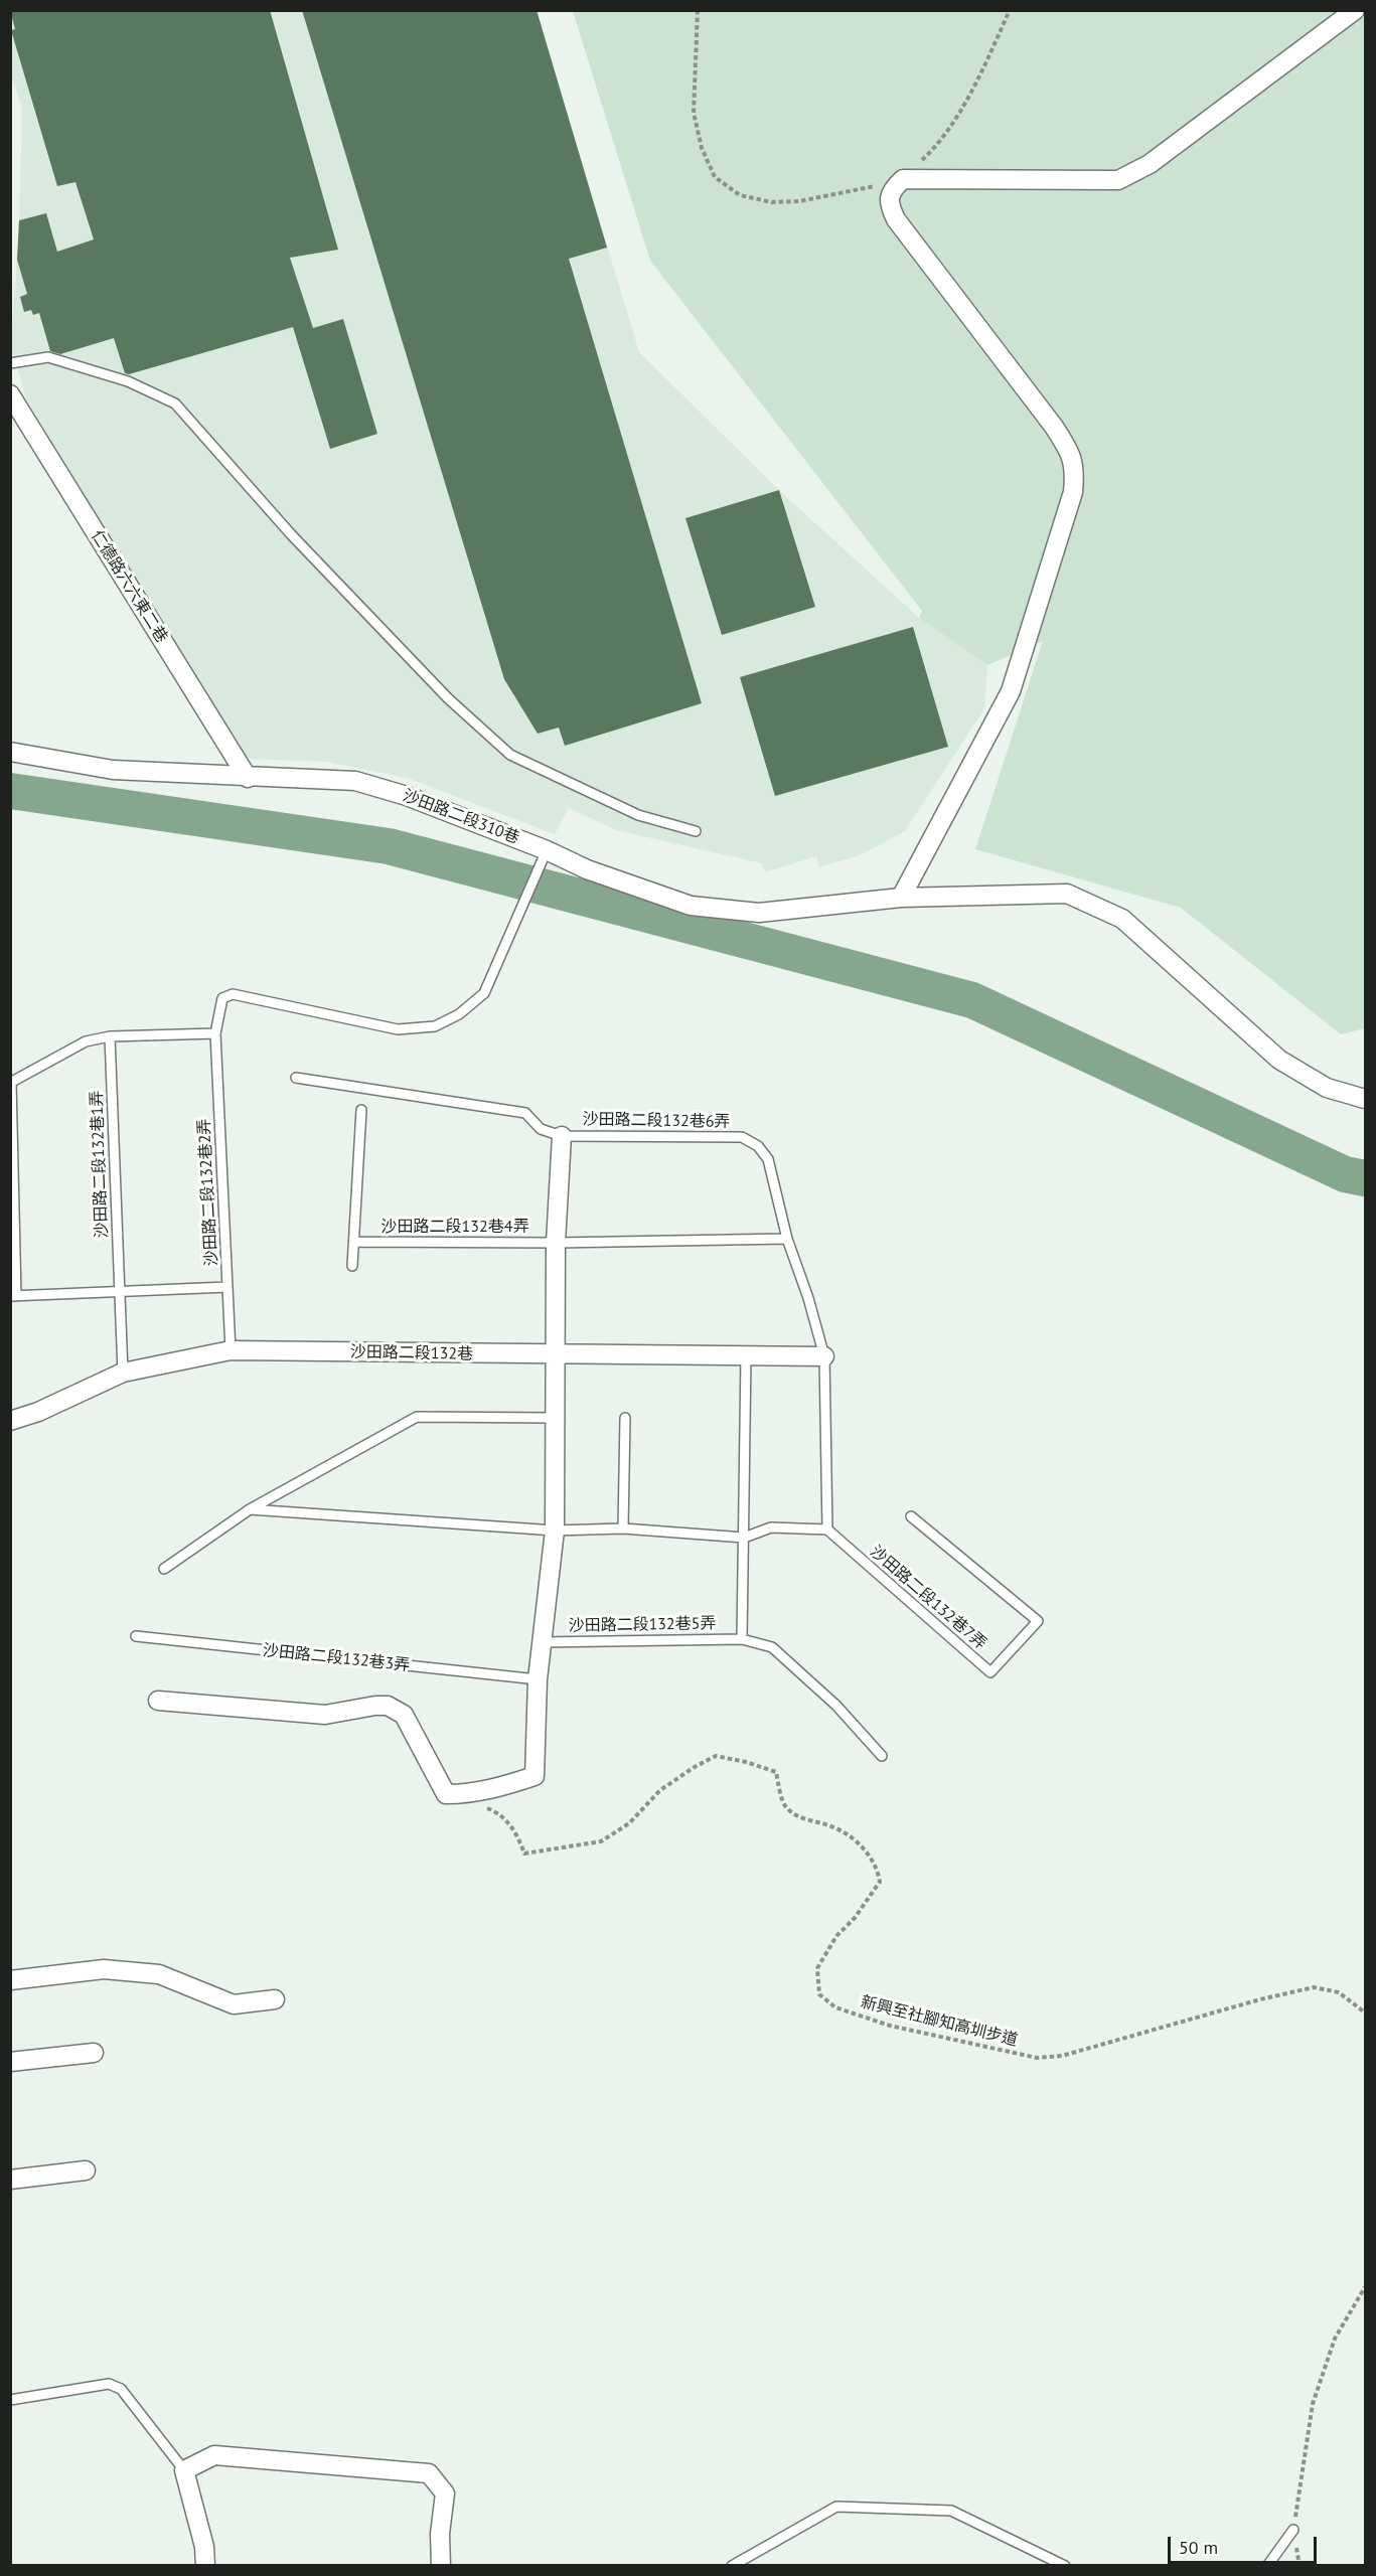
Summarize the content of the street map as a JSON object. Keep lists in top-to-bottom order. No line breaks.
{"streets":{"street":["仁德路六六東二巷","沙田路二段310巷","沙田路二段132巷"],"lane":["沙田路二段132巷6弄","沙田路二段132巷1弄","沙田路二段132巷2弄","沙田路二段132巷4弄","沙田路二段132巷7弄","沙田路二段132巷5弄","沙田路二段132巷3弄"],"path":["新興至社腳知高圳步道"]},"crossings":[["仁德路六六東二巷","沙田路二段310巷"],["沙田路二段310巷","沙田路二段132巷2弄"],["沙田路二段132巷6弄","沙田路二段132巷"],["沙田路二段132巷1弄","沙田路二段132巷"],["沙田路二段132巷2弄","沙田路二段132巷"]],"scale_bar":"50 m"}
